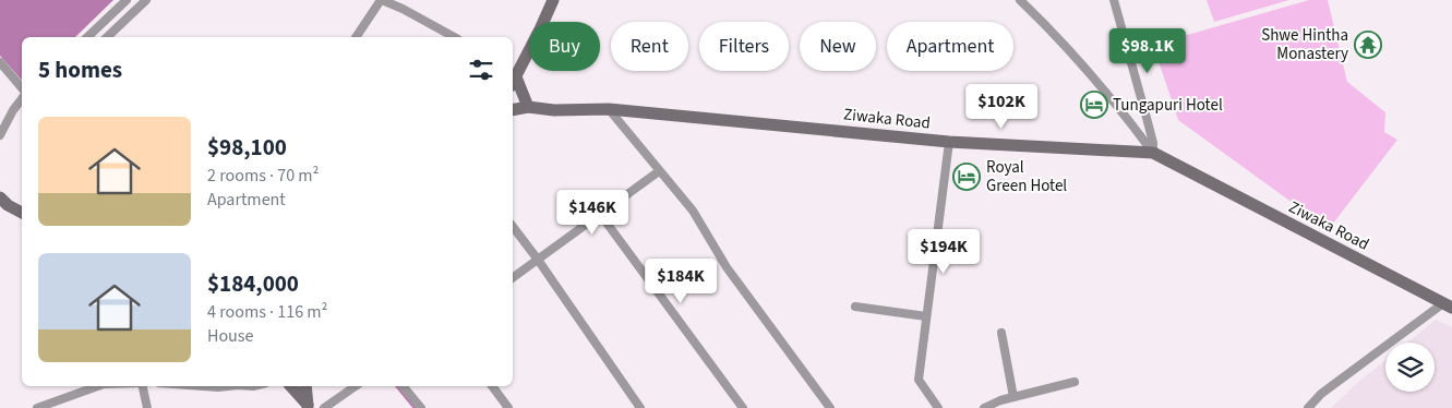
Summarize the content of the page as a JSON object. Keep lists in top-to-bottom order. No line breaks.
{"streets":{"street":["Ziwaka Road"]},"places":{"temple":["Shwe Hintha Monastery"],"hotel":["Tungapuri Hotel","Royal Green Hotel"]},"page":{"chip":["Buy","Rent","Filters","New","Apartment"],"price":["$98.1K","$102K","$146K","$194K","$184K"],"heading":"5 homes","list":[{"name":"$98,100","note":"2 rooms · 70 m² · Apartment"},{"name":"$184,000","note":"4 rooms · 116 m² · House"}]}}
